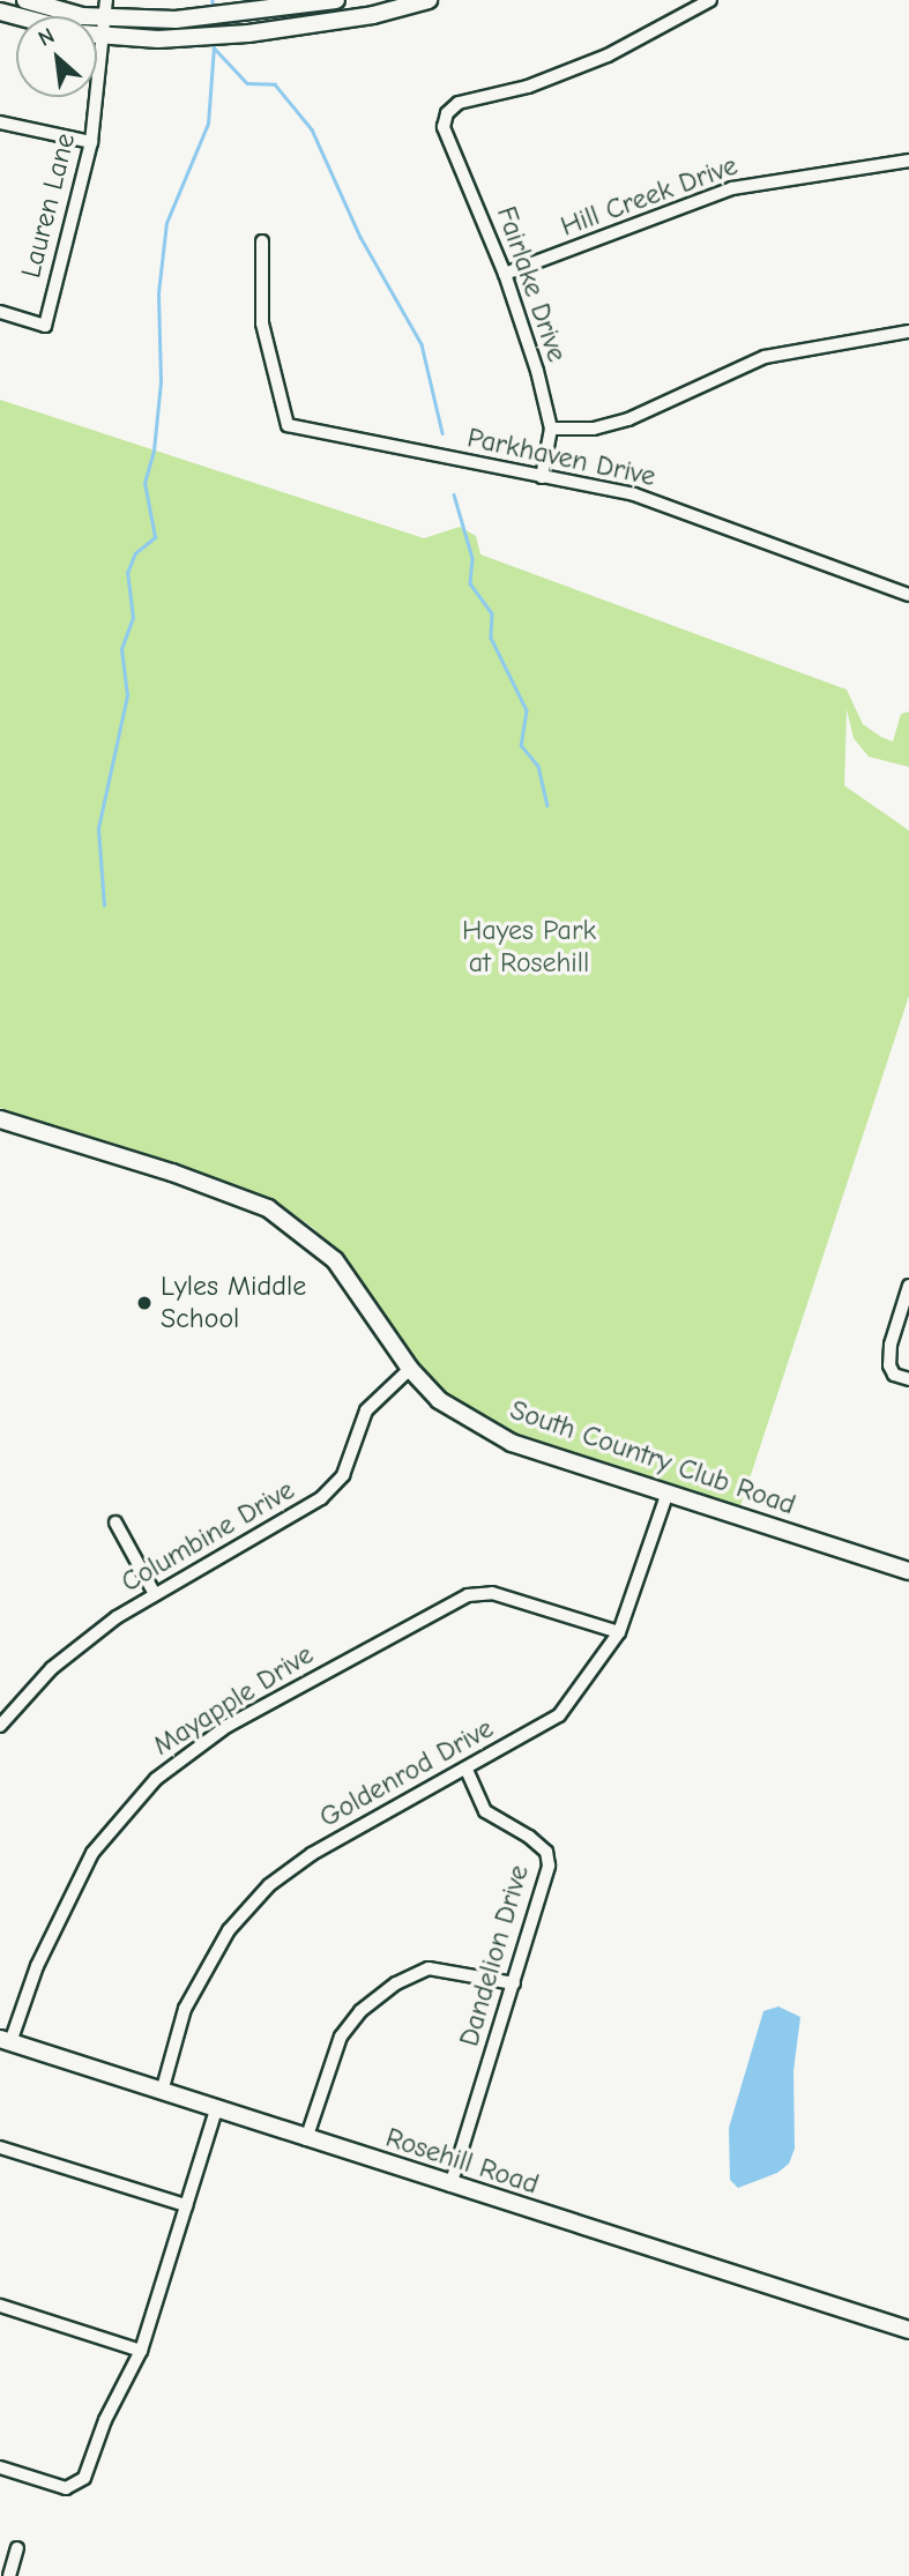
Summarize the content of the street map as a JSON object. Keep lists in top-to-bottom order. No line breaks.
{"streets":{"street":["Hill Creek Drive","Lauren Lane","Fairlake Drive","Parkhaven Drive","South Country Club Road","Columbine Drive","Mayapple Drive","Goldenrod Drive","Dandelion Drive","Rosehill Road"]},"crossings":[["Hill Creek Drive","Fairlake Drive"],["Fairlake Drive","Parkhaven Drive"],["South Country Club Road","Columbine Drive"],["South Country Club Road","Goldenrod Drive"],["Mayapple Drive","Goldenrod Drive"],["Mayapple Drive","Rosehill Road"],["Goldenrod Drive","Dandelion Drive"],["Goldenrod Drive","Rosehill Road"],["Dandelion Drive","Rosehill Road"]],"parks":["Hayes Park at Rosehill"],"places":["Lyles Middle School"],"north":"top left"}
